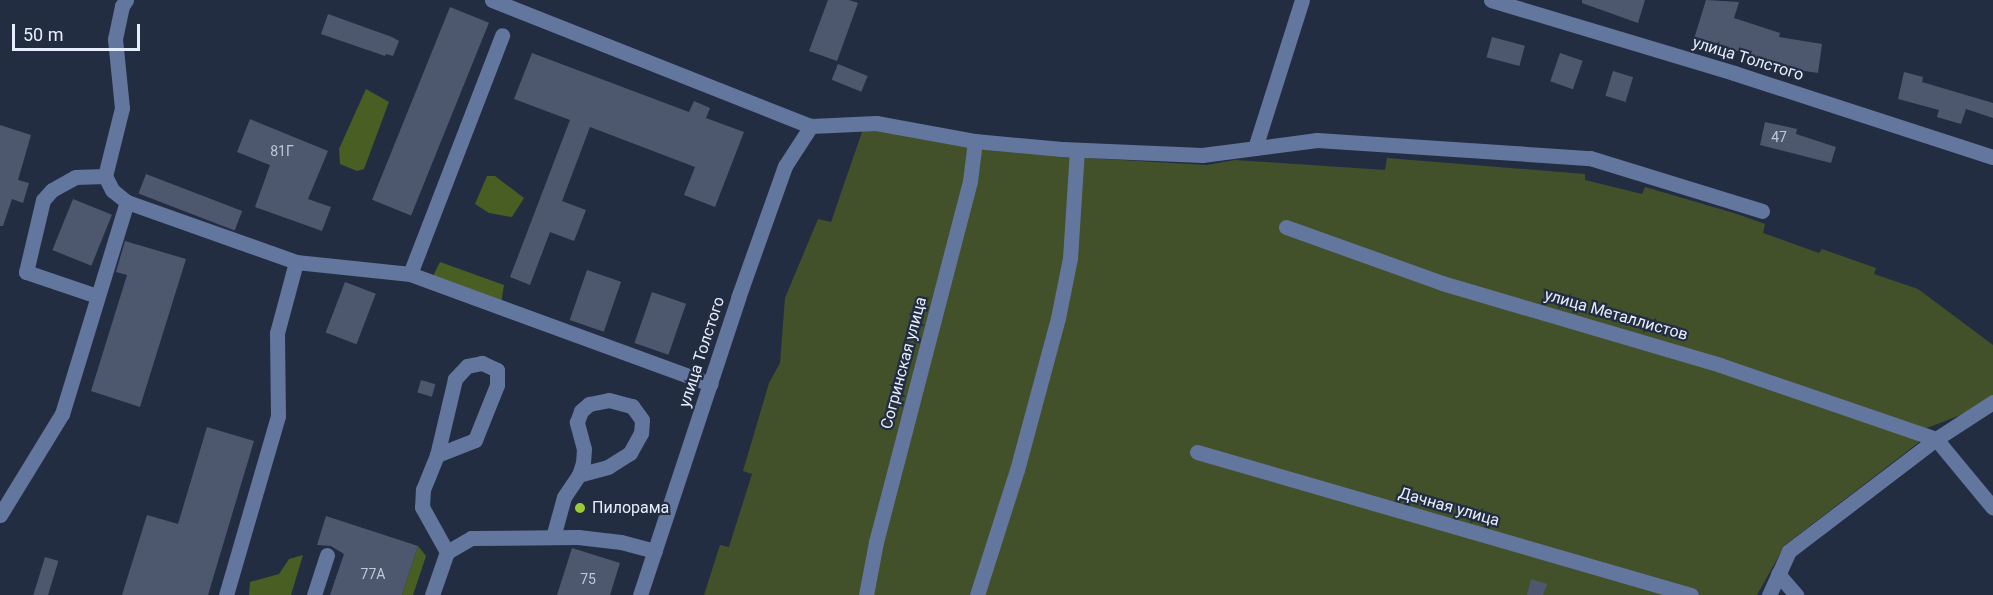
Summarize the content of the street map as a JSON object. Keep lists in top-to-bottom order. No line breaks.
{"streets":{"street":["улица Толстого","улица Металлистов","Согринская улица","Дачная улица"]},"places":["Пилорама"],"house_numbers":["47","81Г","77А","75"],"scale_bar":"50 m"}
